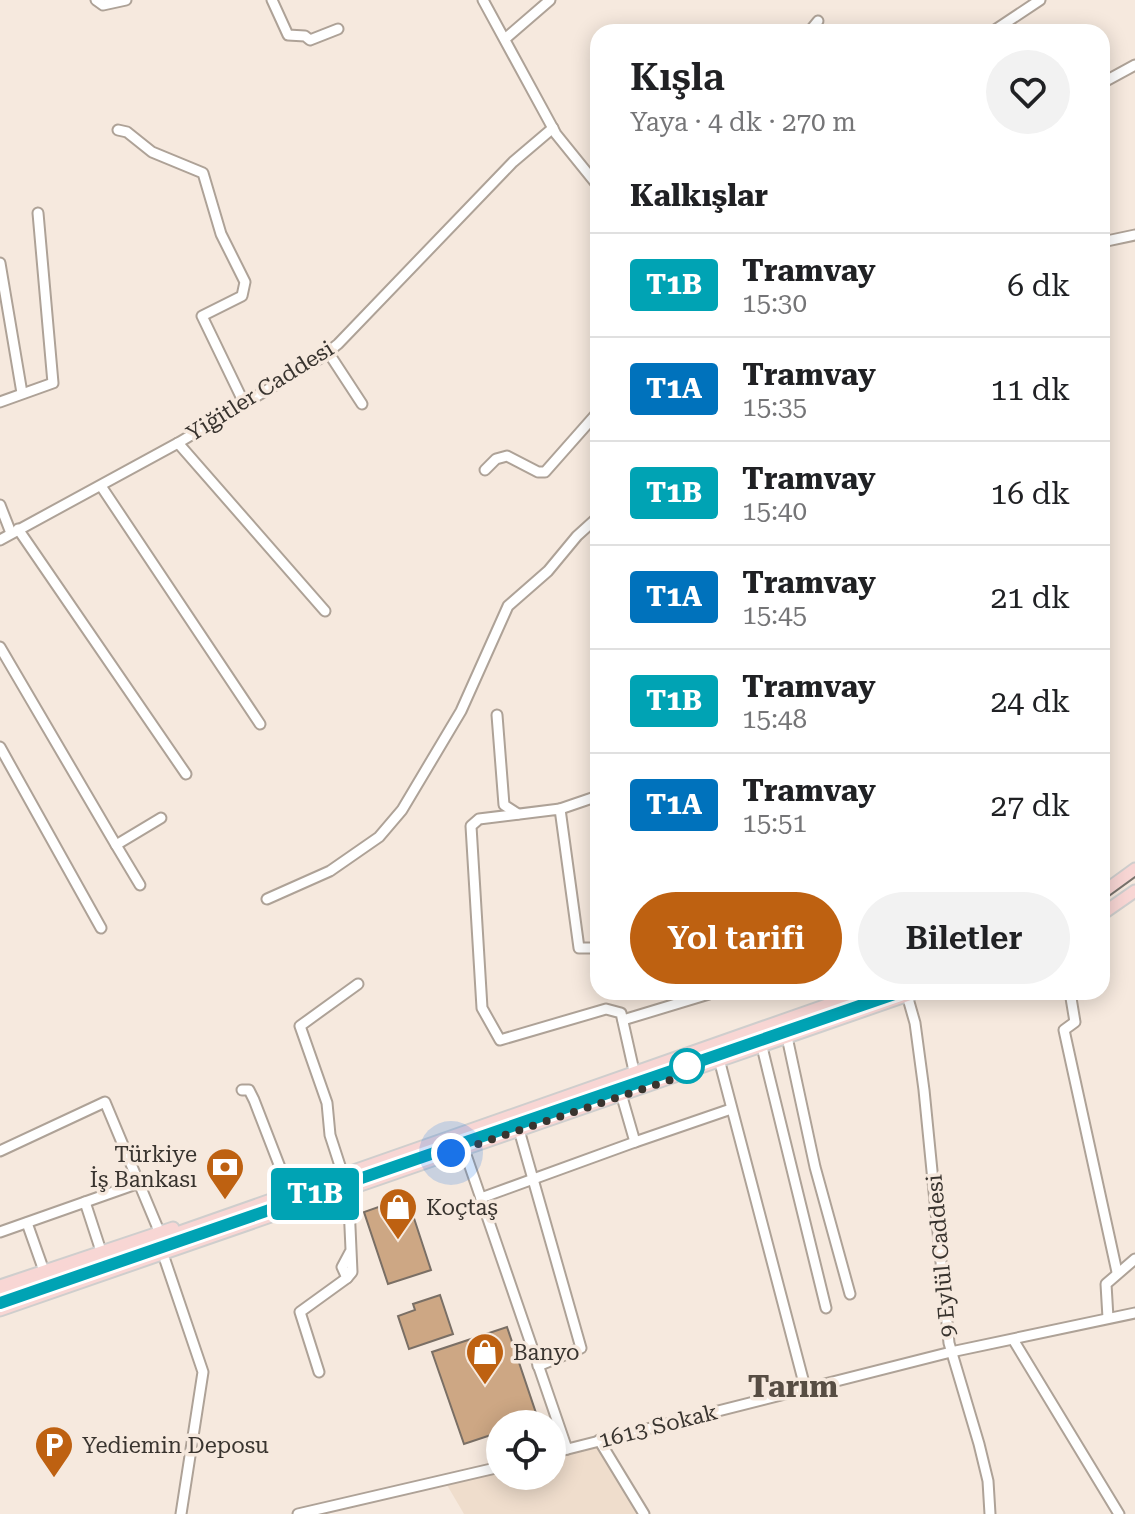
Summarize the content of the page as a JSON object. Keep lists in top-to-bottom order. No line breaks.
{"streets":{"street":["Yiğitler Caddesi","9 Eylül Caddesi","1613 Sokak"]},"crossings":[["9 Eylül Caddesi","1613 Sokak"]],"districts":["Tarım"],"places":{"bank":["Türkiye İş Bankası"],"shop":["Koçtaş","Banyo"],"parking":["Yediemin Deposu"]},"lines":["tram line T1B"],"page":{"on_map":"T1B","heading":[["Kışla","Yaya · 4 dk · 270 m"],"Kalkışlar"],"list":[{"mark":"T1B","name":"Tramvay","note":"15:30","value":"6 dk"},{"mark":"T1A","name":"Tramvay","note":"15:35","value":"11 dk"},{"mark":"T1B","name":"Tramvay","note":"15:40","value":"16 dk"},{"mark":"T1A","name":"Tramvay","note":"15:45","value":"21 dk"},{"mark":"T1B","name":"Tramvay","note":"15:48","value":"24 dk"},{"mark":"T1A","name":"Tramvay","note":"15:51","value":"27 dk"}],"buttons":["Yol tarifi","Biletler"]}}
